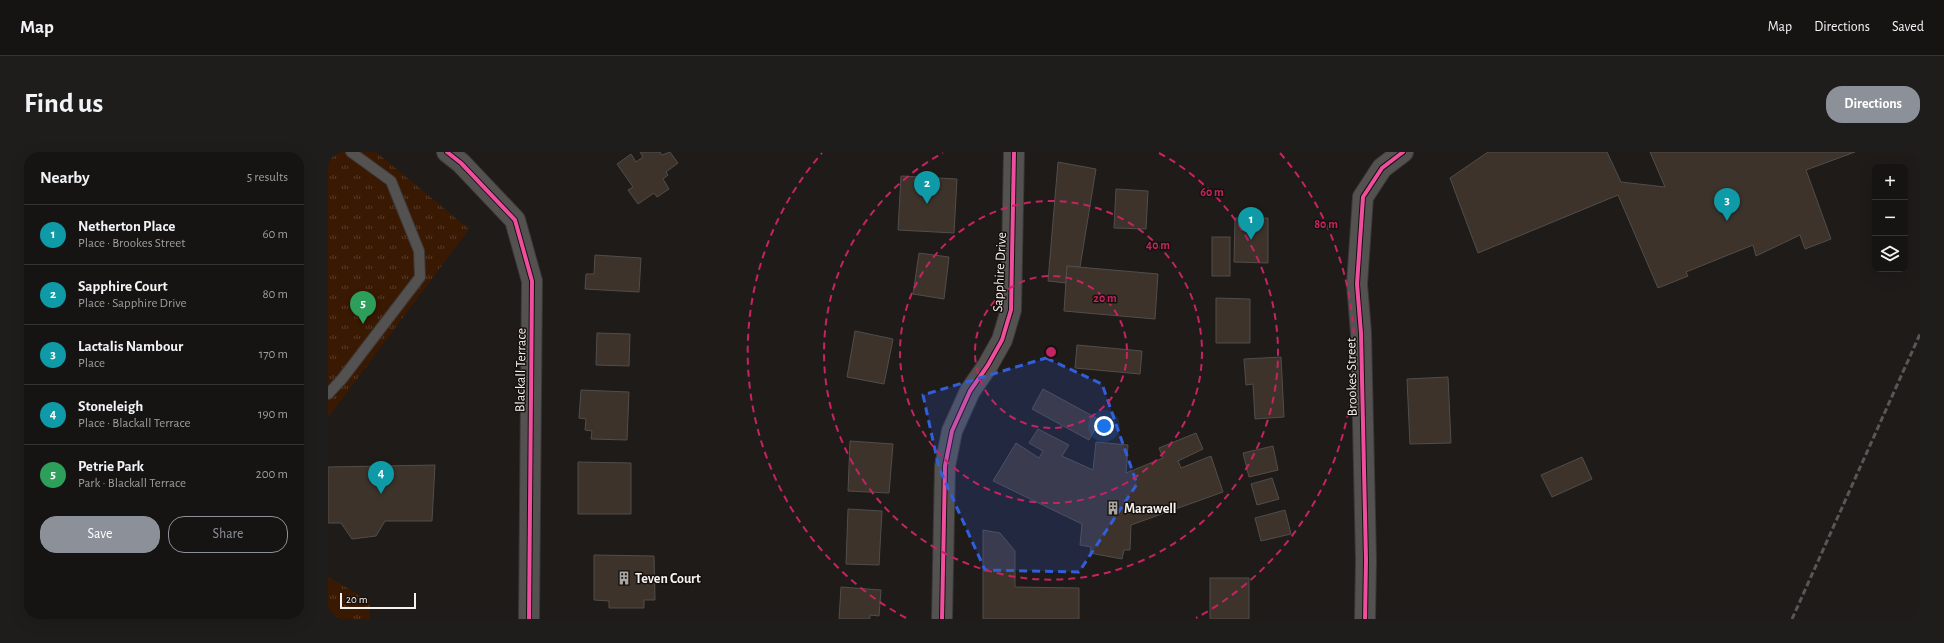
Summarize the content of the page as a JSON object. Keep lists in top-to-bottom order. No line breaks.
{"streets":{"street":["Sapphire Drive","Blackall Terrace","Brookes Street"]},"places":{"building":["Marawell","Teven Court"]},"scale_bar":"20 m","page":{"header":"Map","nav":["Map","Directions","Saved"],"buttons":["Directions",["Save","Share"]],"title":"Find us","heading":["Nearby","5 results"],"map_buttons":["+","−"],"pins":["2","3","1","5","4"],"list":[{"mark":"1","name":"Netherton Place","note":"Place · Brookes Street","value":"60 m"},{"mark":"2","name":"Sapphire Court","note":"Place · Sapphire Drive","value":"80 m"},{"mark":"3","name":"Lactalis Nambour","note":"Place","value":"170 m"},{"mark":"4","name":"Stoneleigh","note":"Place · Blackall Terrace","value":"190 m"},{"mark":"5","name":"Petrie Park","note":"Park · Blackall Terrace","value":"200 m"}],"scale":"20 m"},"rings":["60 m","80 m","40 m","20 m"]}
